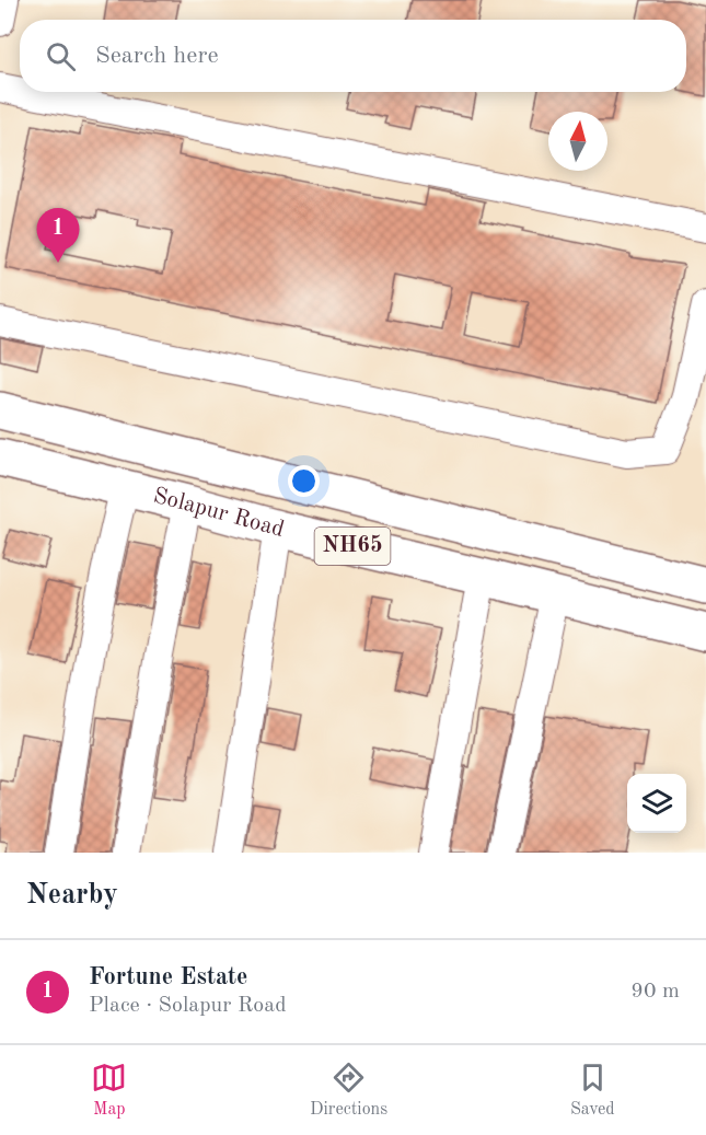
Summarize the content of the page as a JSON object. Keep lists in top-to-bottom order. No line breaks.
{"streets":{"highway":["Solapur Road","NH65"]},"north":"top","page":{"search":"Search here","pins":"1","heading":"Nearby","list":[{"mark":"1","name":"Fortune Estate","note":"Place · Solapur Road","value":"90 m"}],"nav":["Map","Directions","Saved"]}}
